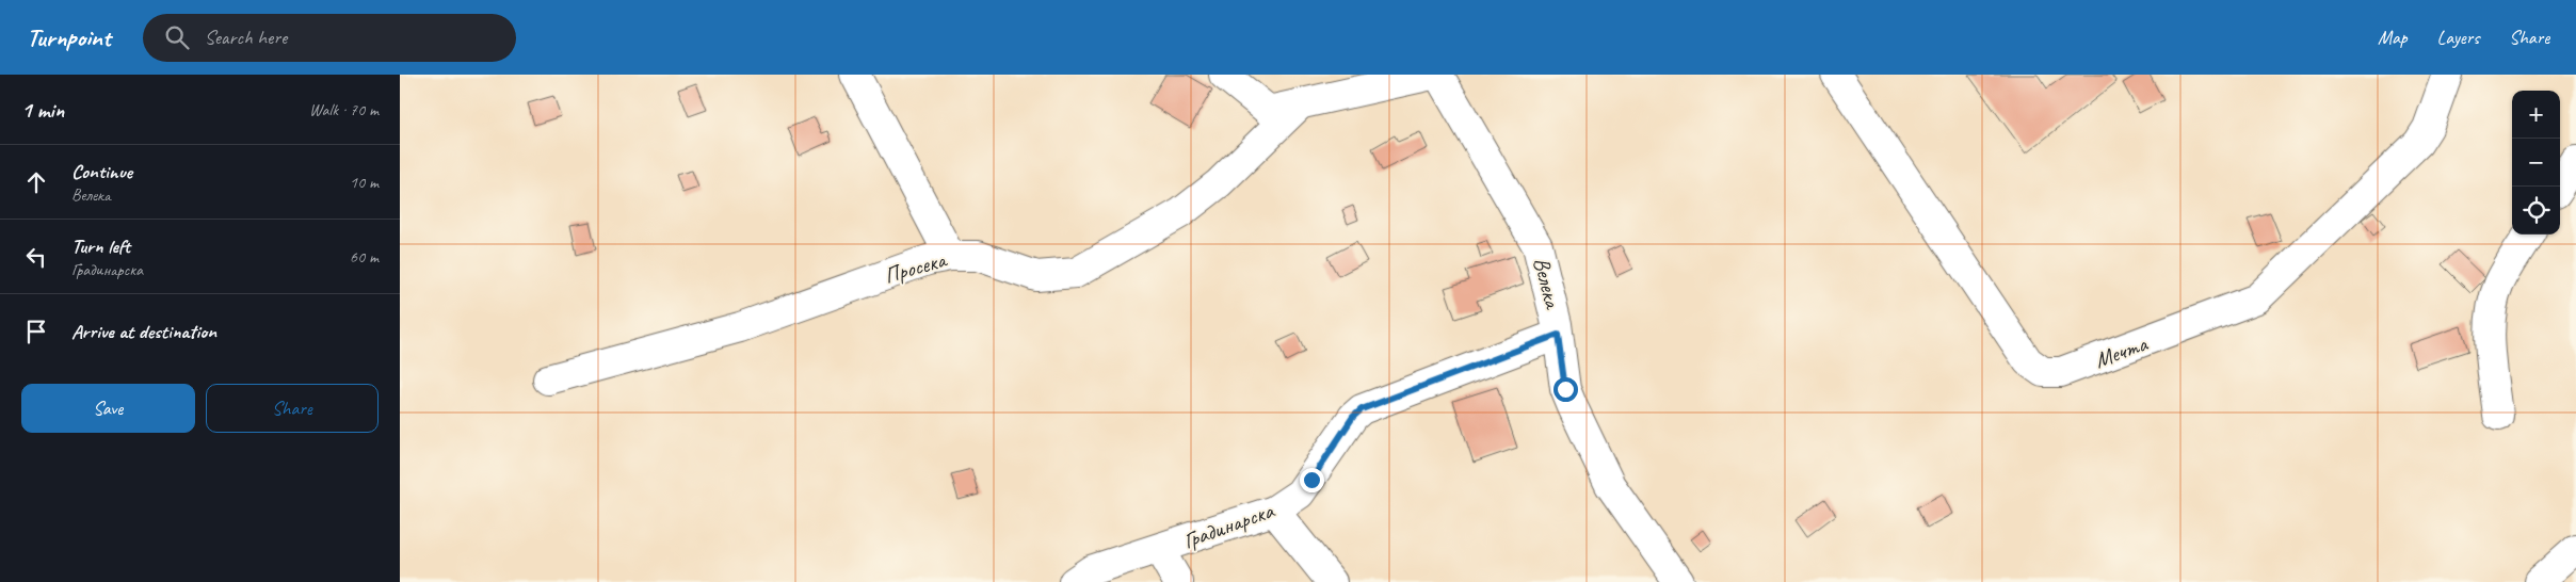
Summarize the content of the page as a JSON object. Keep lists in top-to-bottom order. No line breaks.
{"streets":{"street":["Просека","Велека","Мечта","Градинарска"]},"crossings":[["Велека","Градинарска"]],"page":{"header":"Turnpoint","search":"Search here","nav":["Map","Layers","Share"],"heading":["1 min","Walk · 70 m"],"map_buttons":["+","−"],"list":[["Continue","Велека","10 m"],["Turn left","Градинарска","60 m"],"Arrive at destination"],"buttons":["Save","Share"]}}
